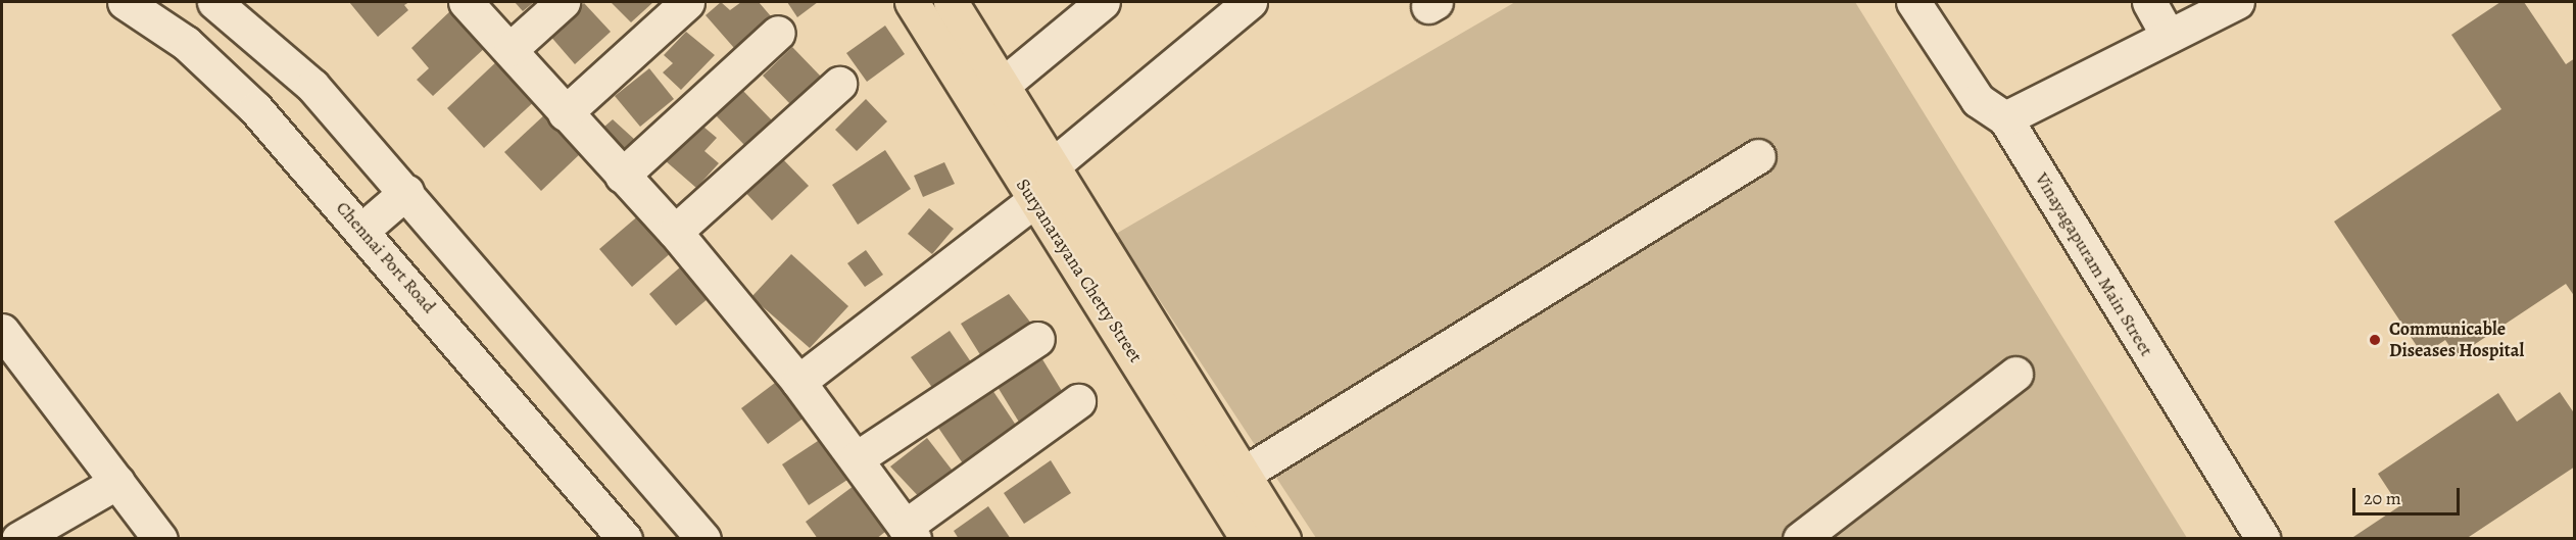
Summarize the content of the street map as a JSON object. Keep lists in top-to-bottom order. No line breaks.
{"streets":{"main road":["Suryanarayana Chetty Street"],"street":["Chennai Port Road","Vinayagapuram Main Street"]},"places":["Communicable Diseases Hospital"],"scale_bar":"20 m"}
